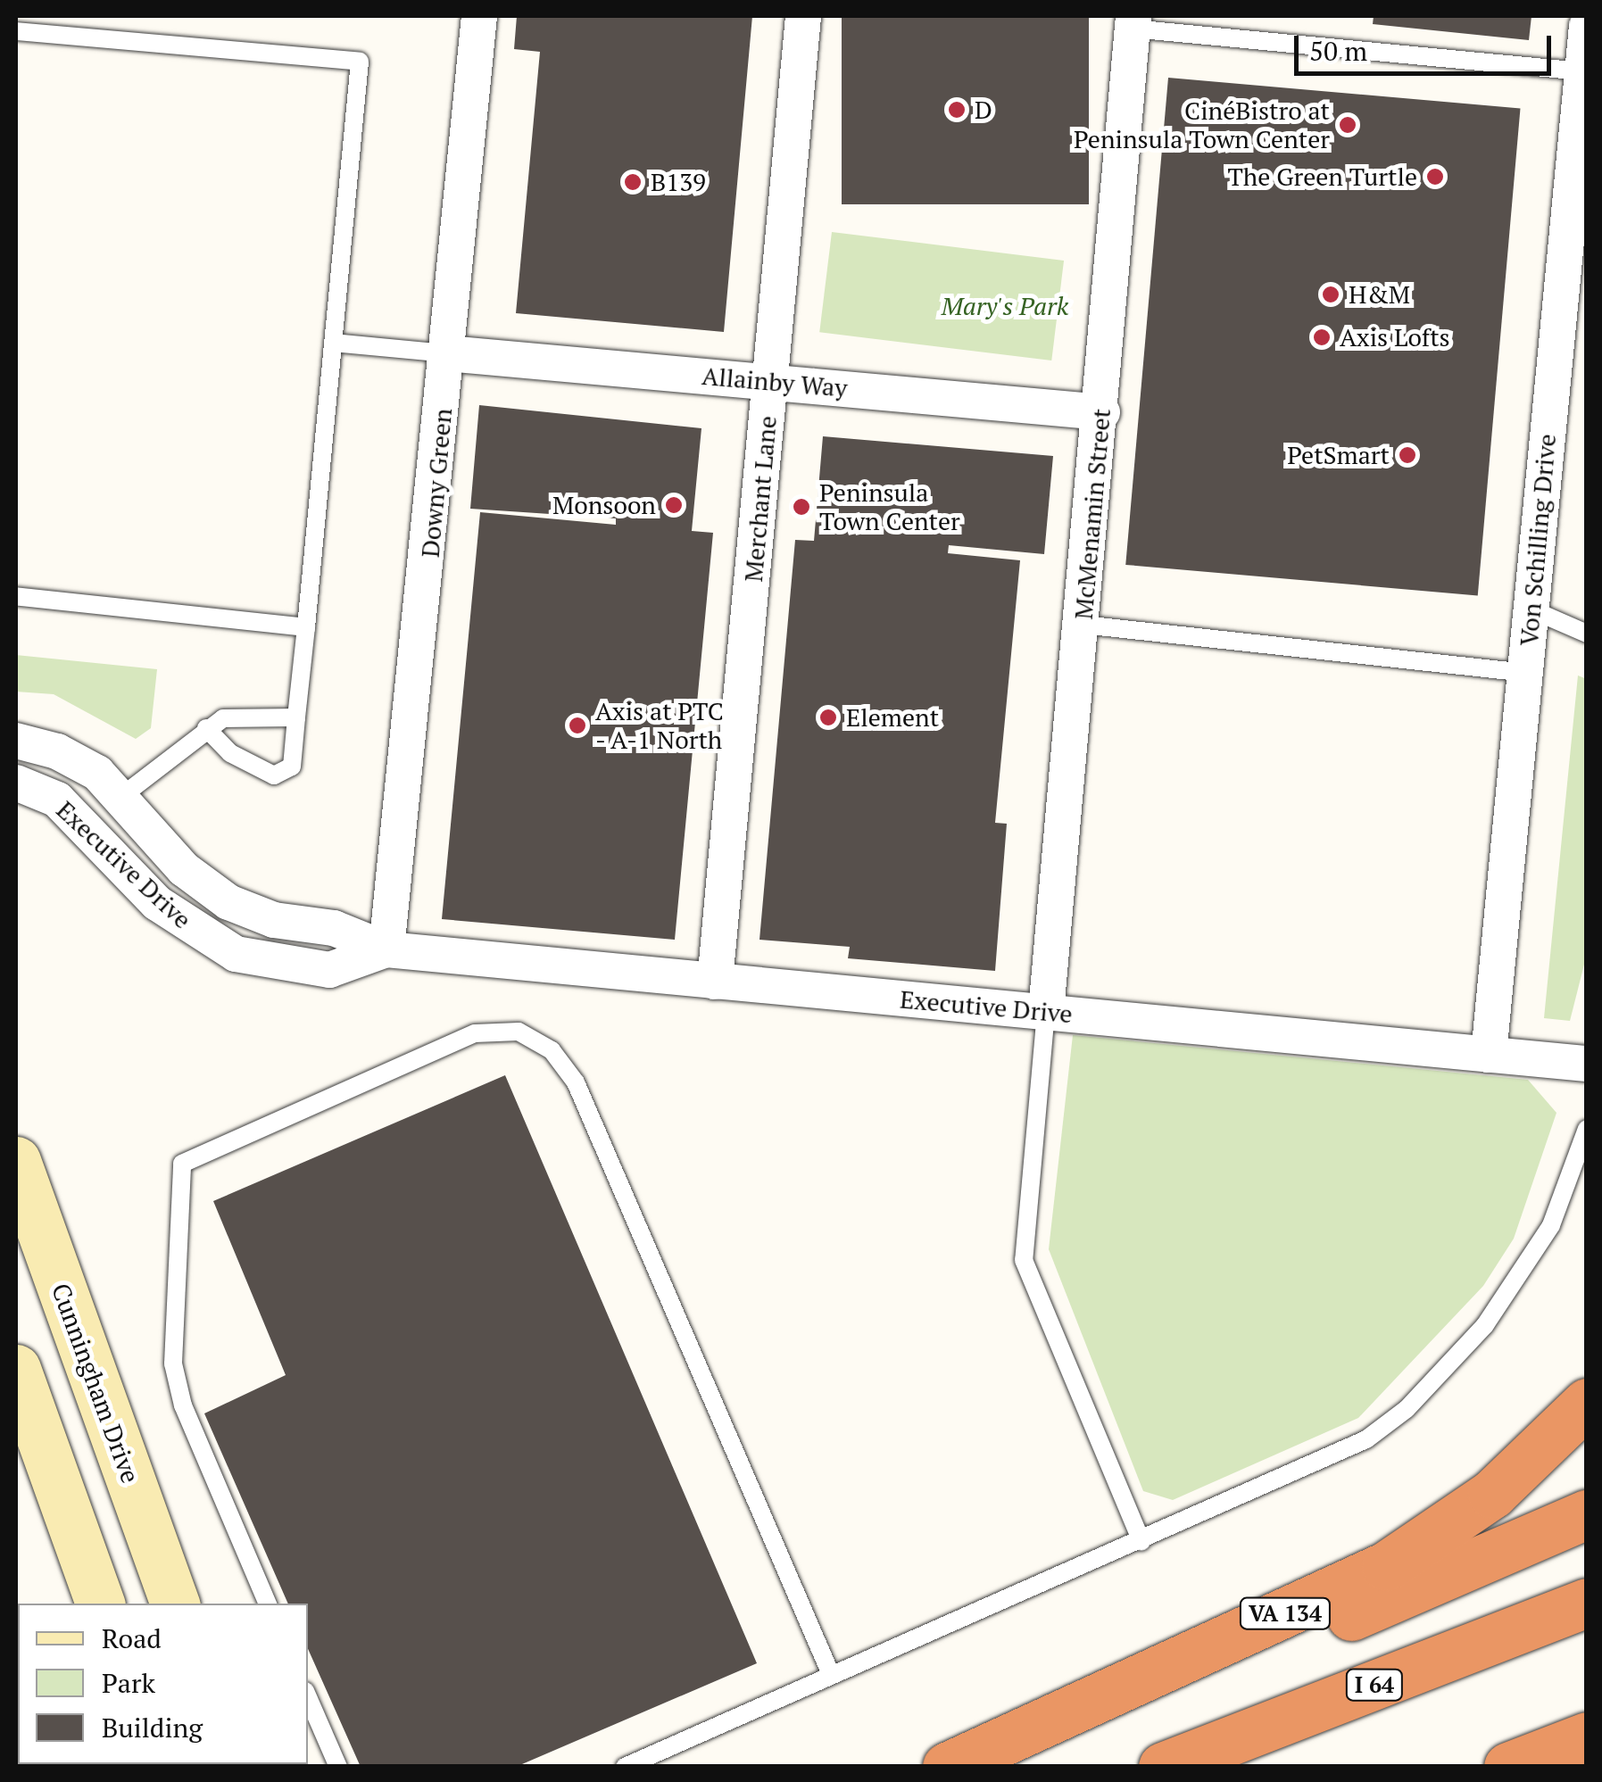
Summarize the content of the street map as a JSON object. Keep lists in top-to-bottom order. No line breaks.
{"streets":{"highway":["VA 134","I 64"],"main road":["Cunningham Drive"],"street":["Allainby Way","Downy Green","Merchant Lane","McMenamin Street","Von Schilling Drive","Executive Drive"]},"crossings":[["Allainby Way","Downy Green"],["Allainby Way","Merchant Lane"],["Allainby Way","McMenamin Street"],["Downy Green","Executive Drive"],["Merchant Lane","Executive Drive"],["McMenamin Street","Executive Drive"],["Von Schilling Drive","Executive Drive"]],"parks":["Mary's Park"],"places":["D","CinéBistro at Peninsula Town Center","The Green Turtle","B139","H&M","Axis Lofts","PetSmart","Monsoon","Peninsula Town Center","Element","Axis at PTC - A-1 North"],"legend":["Road","Park","Building"],"scale_bar":"50 m"}
